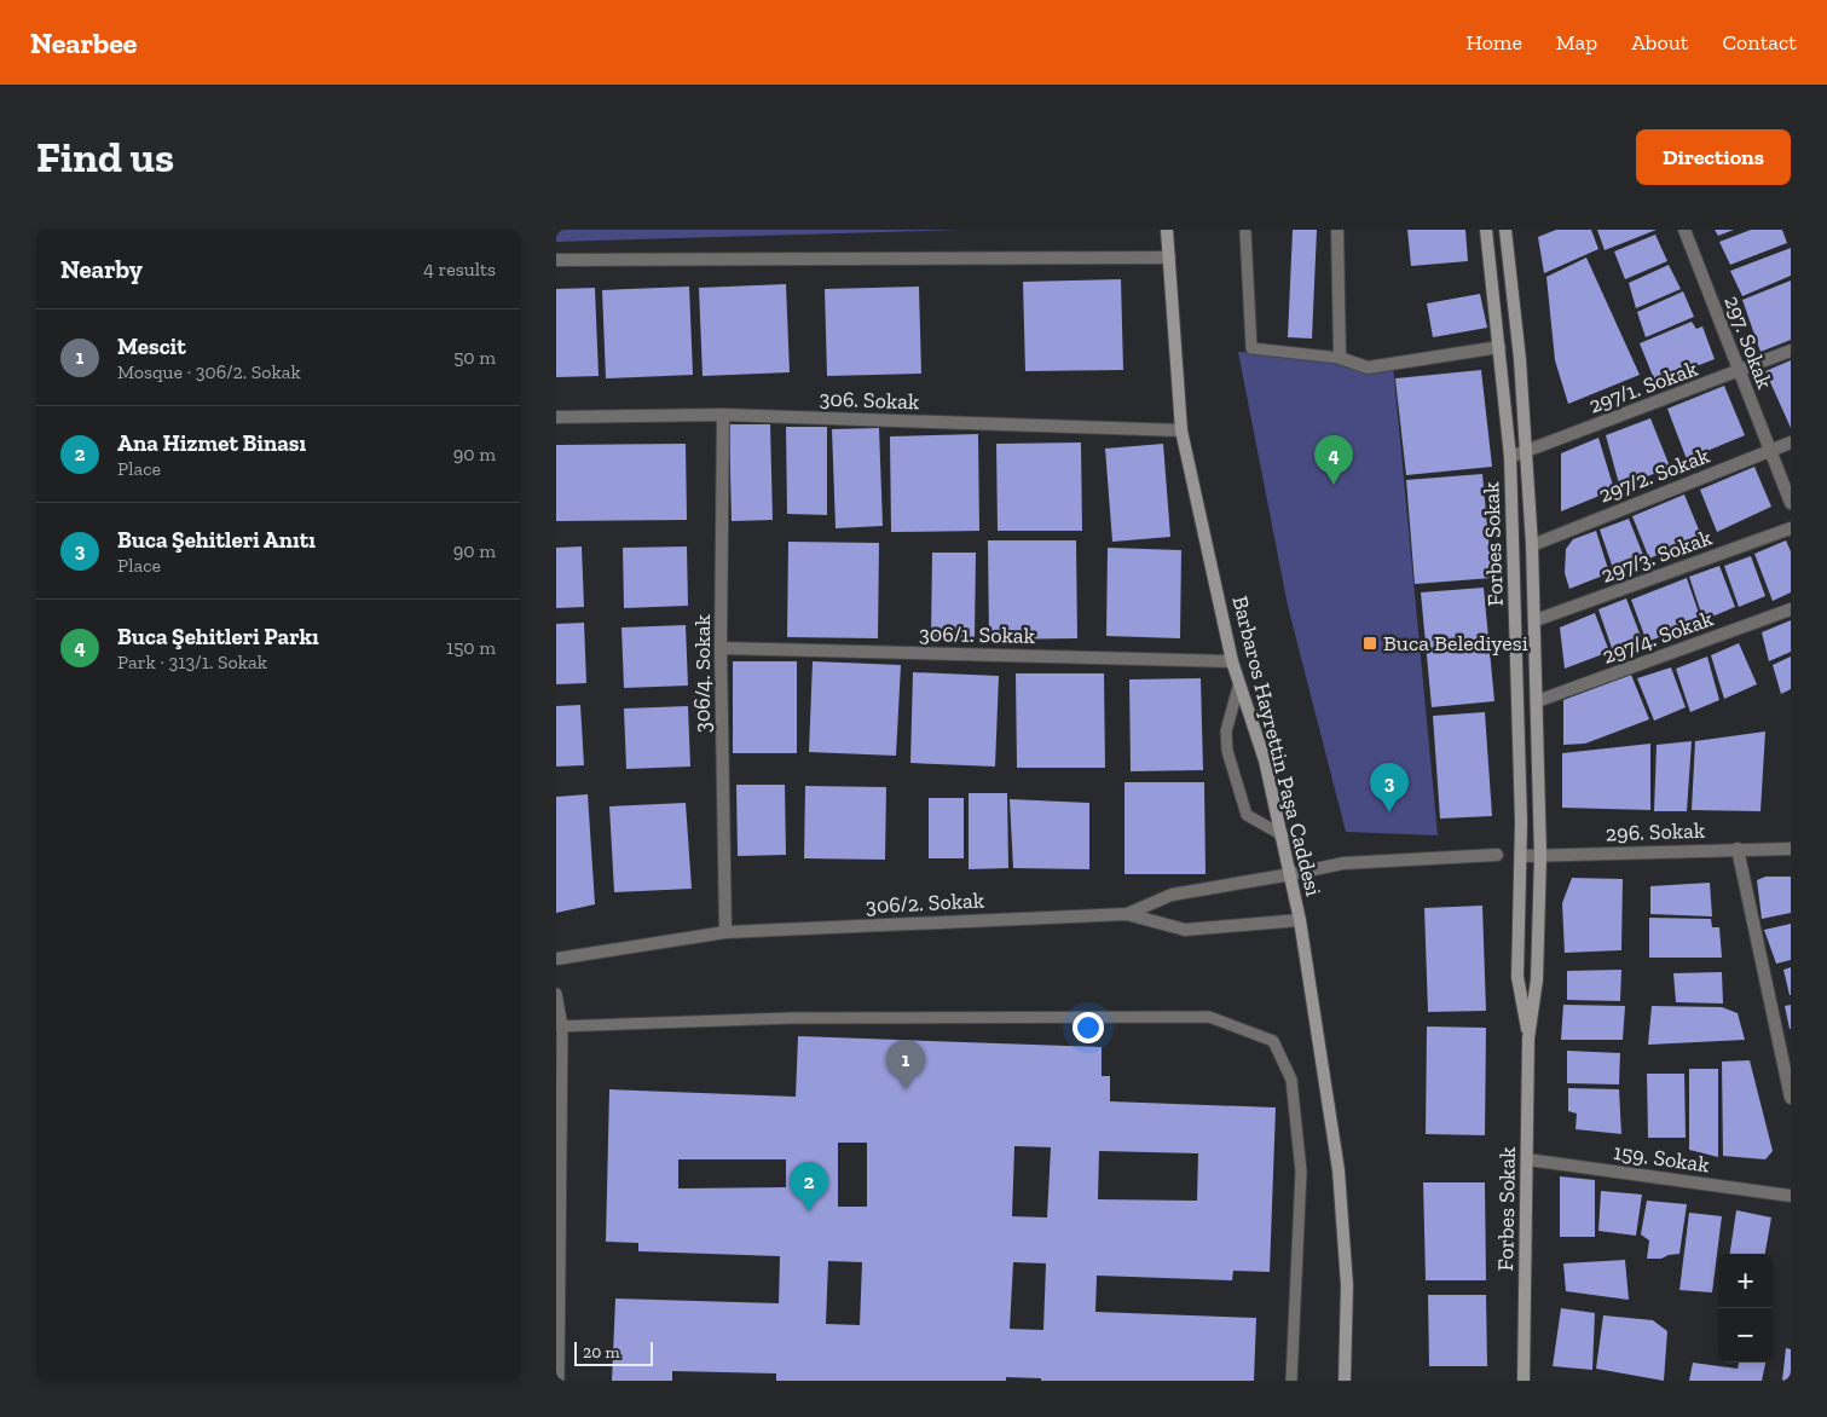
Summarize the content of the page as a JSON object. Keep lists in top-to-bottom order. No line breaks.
{"streets":{"main road":["Forbes Sokak","Barbaros Hayrettin Paşa Caddesi"],"street":["297. Sokak","297/1. Sokak","306. Sokak","297/2. Sokak","297/3. Sokak","306/1. Sokak","297/4. Sokak","306/4. Sokak","296. Sokak","306/2. Sokak","159. Sokak"]},"crossings":[["297. Sokak","297/1. Sokak"],["297. Sokak","297/2. Sokak"],["297/1. Sokak","Forbes Sokak"],["306. Sokak","306/4. Sokak"],["306. Sokak","Barbaros Hayrettin Paşa Caddesi"],["297/2. Sokak","Forbes Sokak"],["Forbes Sokak","297/3. Sokak"],["Forbes Sokak","297/4. Sokak"],["Forbes Sokak","296. Sokak"],["Forbes Sokak","159. Sokak"],["306/1. Sokak","306/4. Sokak"],["306/1. Sokak","Barbaros Hayrettin Paşa Caddesi"],["306/4. Sokak","306/2. Sokak"],["Barbaros Hayrettin Paşa Caddesi","306/2. Sokak"]],"places":{"transit":["Buca Belediyesi"]},"scale_bar":"20 m","page":{"header":"Nearbee","nav":["Home","Map","About","Contact"],"buttons":"Directions","title":"Find us","heading":["Nearby","4 results"],"list":[{"mark":"1","name":"Mescit","note":"Mosque · 306/2. Sokak","value":"50 m"},{"mark":"2","name":"Ana Hizmet Binası","note":"Place","value":"90 m"},{"mark":"3","name":"Buca Şehitleri Anıtı","note":"Place","value":"90 m"},{"mark":"4","name":"Buca Şehitleri Parkı","note":"Park · 313/1. Sokak","value":"150 m"}],"pins":["4","3","1","2"],"map_buttons":["+","−"],"scale":"20 m"}}
